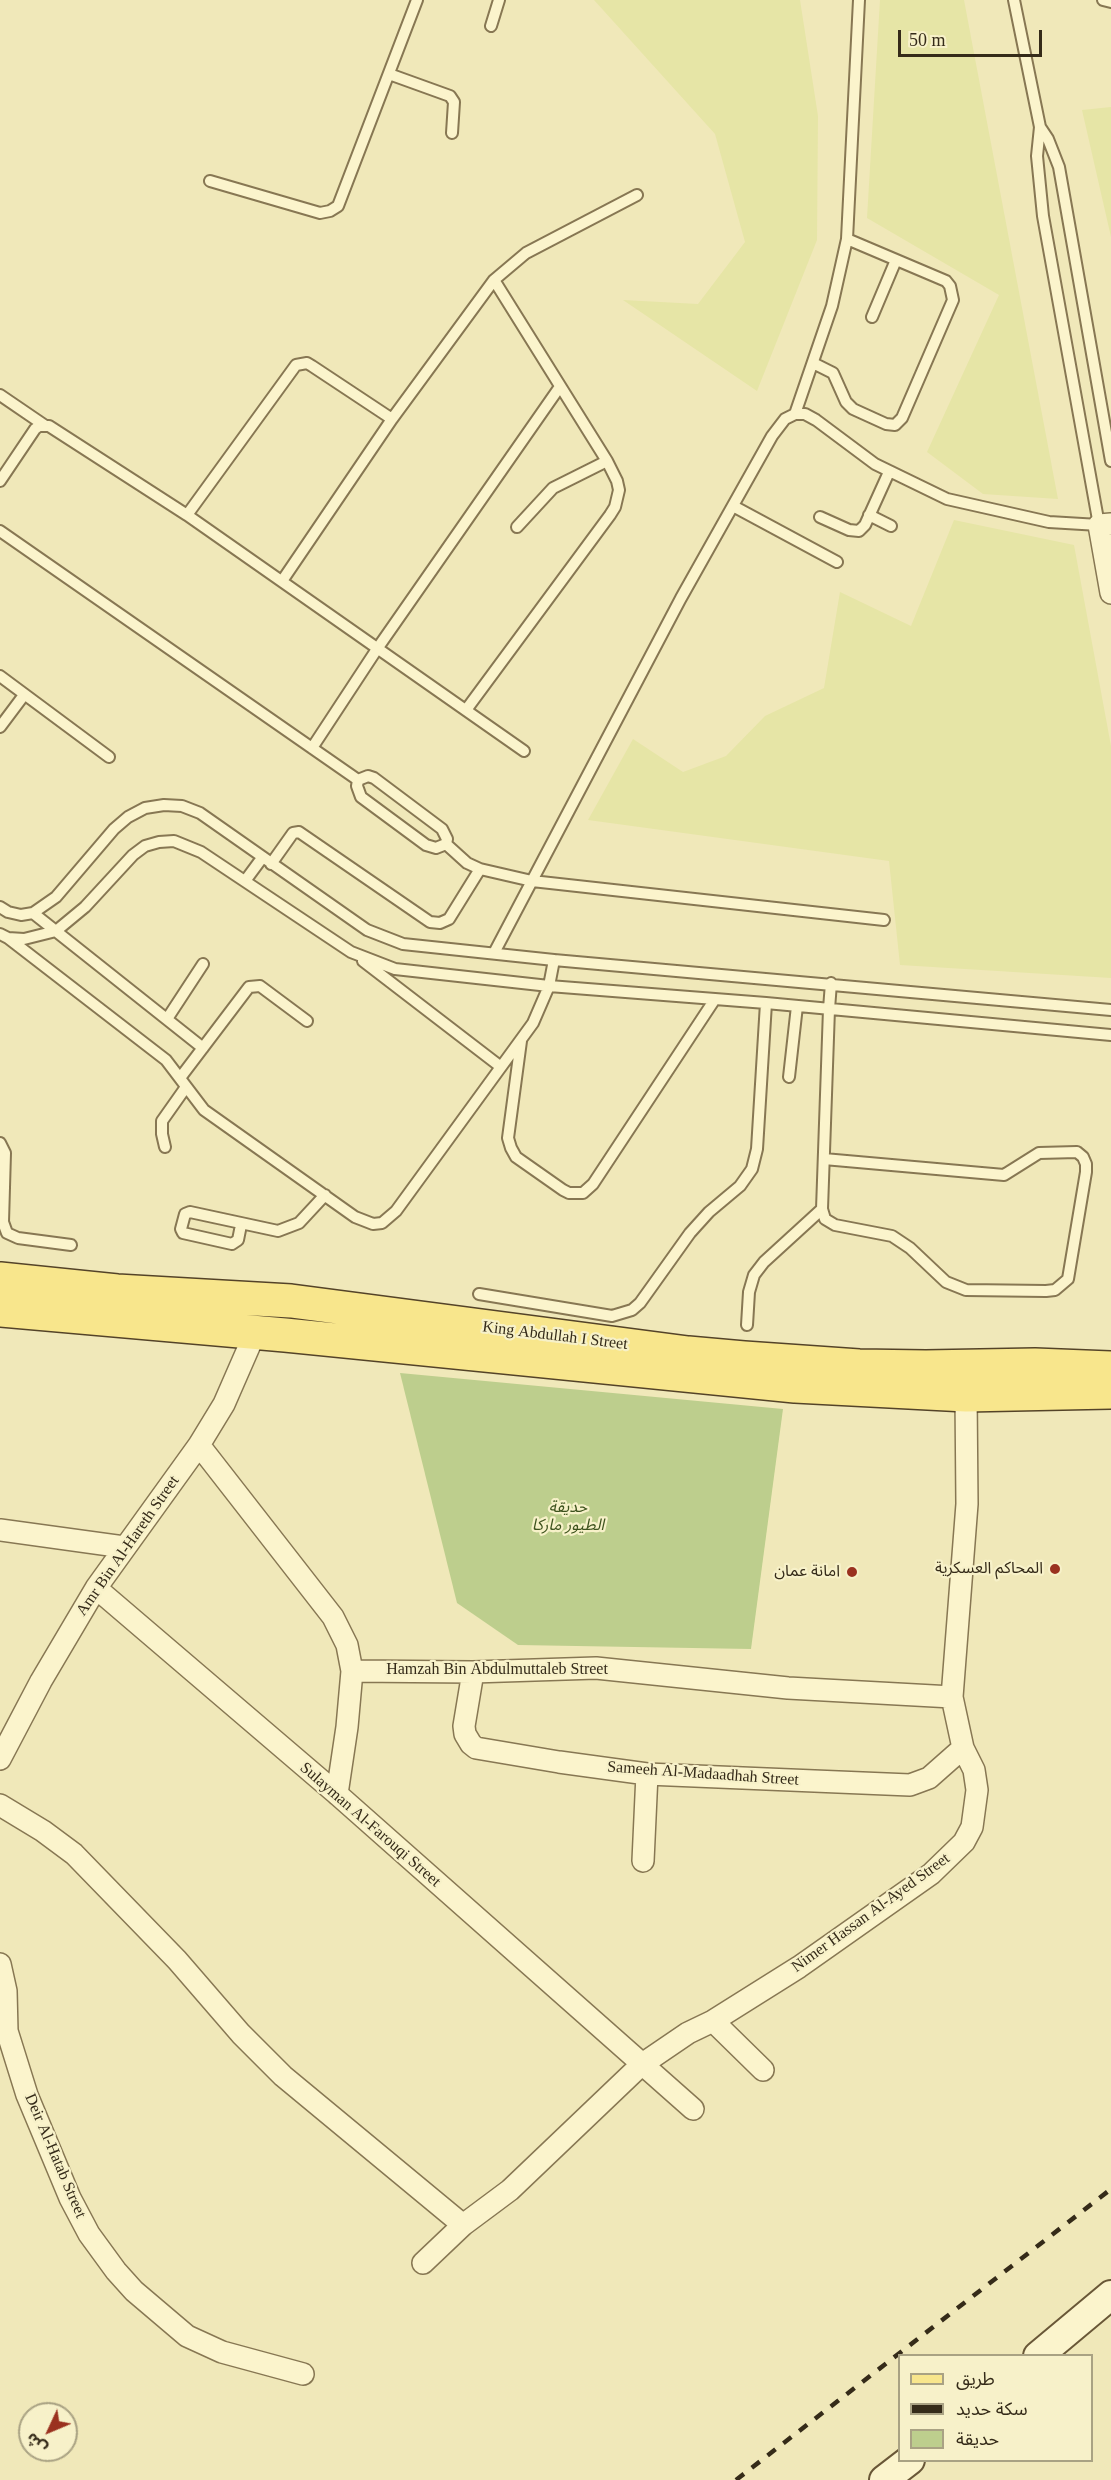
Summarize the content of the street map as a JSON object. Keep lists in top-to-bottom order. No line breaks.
{"streets":{"main road":["King Abdullah I Street"],"street":["Amr Bin Al-Hareth Street","Hamzah Bin Abdulmuttaleb Street","Sameeh Al-Madaadhah Street","Sulayman Al-Farouqi Street","Nimer Hassan Al-Ayed Street","Deir Al-Hatab Street"]},"crossings":[["King Abdullah I Street","Amr Bin Al-Hareth Street"],["King Abdullah I Street","Nimer Hassan Al-Ayed Street"],["Amr Bin Al-Hareth Street","Sulayman Al-Farouqi Street"],["Hamzah Bin Abdulmuttaleb Street","Sameeh Al-Madaadhah Street"],["Hamzah Bin Abdulmuttaleb Street","Nimer Hassan Al-Ayed Street"],["Sameeh Al-Madaadhah Street","Nimer Hassan Al-Ayed Street"],["Sulayman Al-Farouqi Street","Nimer Hassan Al-Ayed Street"]],"parks":["حديقة الطيور ماركا"],"places":["المحاكم العسكرية","امانة عمان"],"legend":["طريق","سكة حديد","حديقة"],"scale_bar":"50 m","north":"bottom left"}
